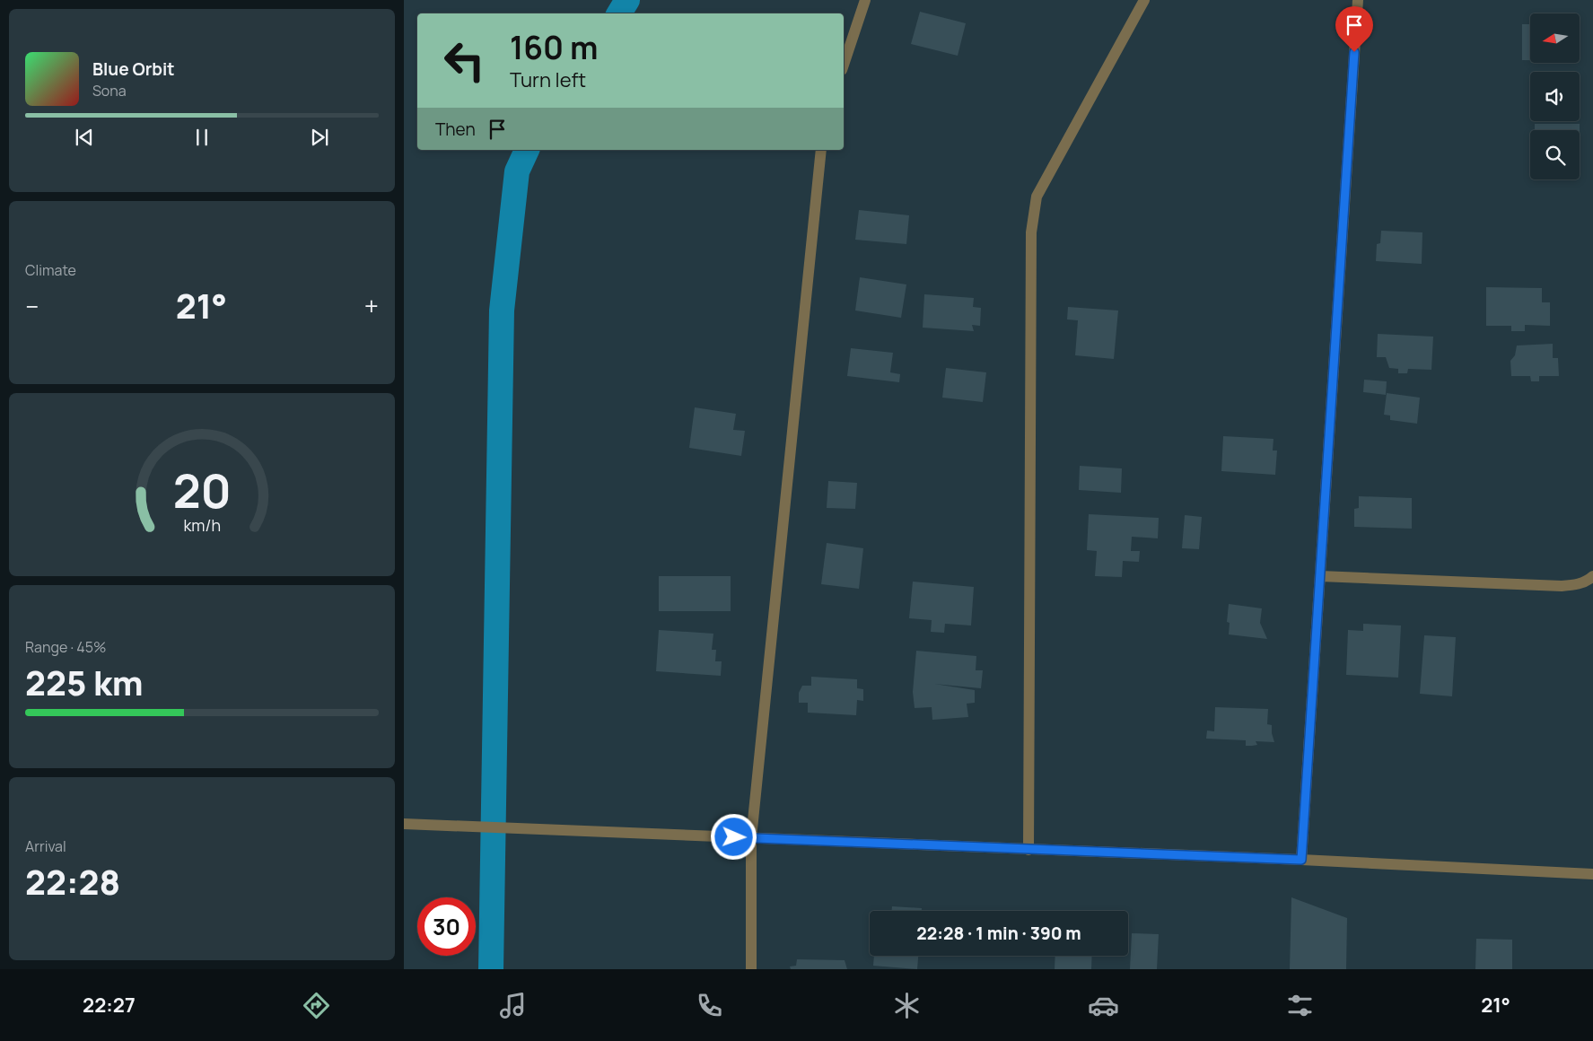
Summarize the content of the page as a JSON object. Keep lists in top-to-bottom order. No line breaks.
{"north":"left","page":{"turn":["160 m","Turn left"],"song":["Blue Orbit","Sona"],"then":"Then","tile":["Climate",["Range · 45%","225 km"],["Arrival","22:28"]],"heat":["−","21°","+"],"limit":"30","trip":"22:28 · 1 min · 390 m","tabs":["22:27","21°"],"gauge":["20","km/h"]}}
